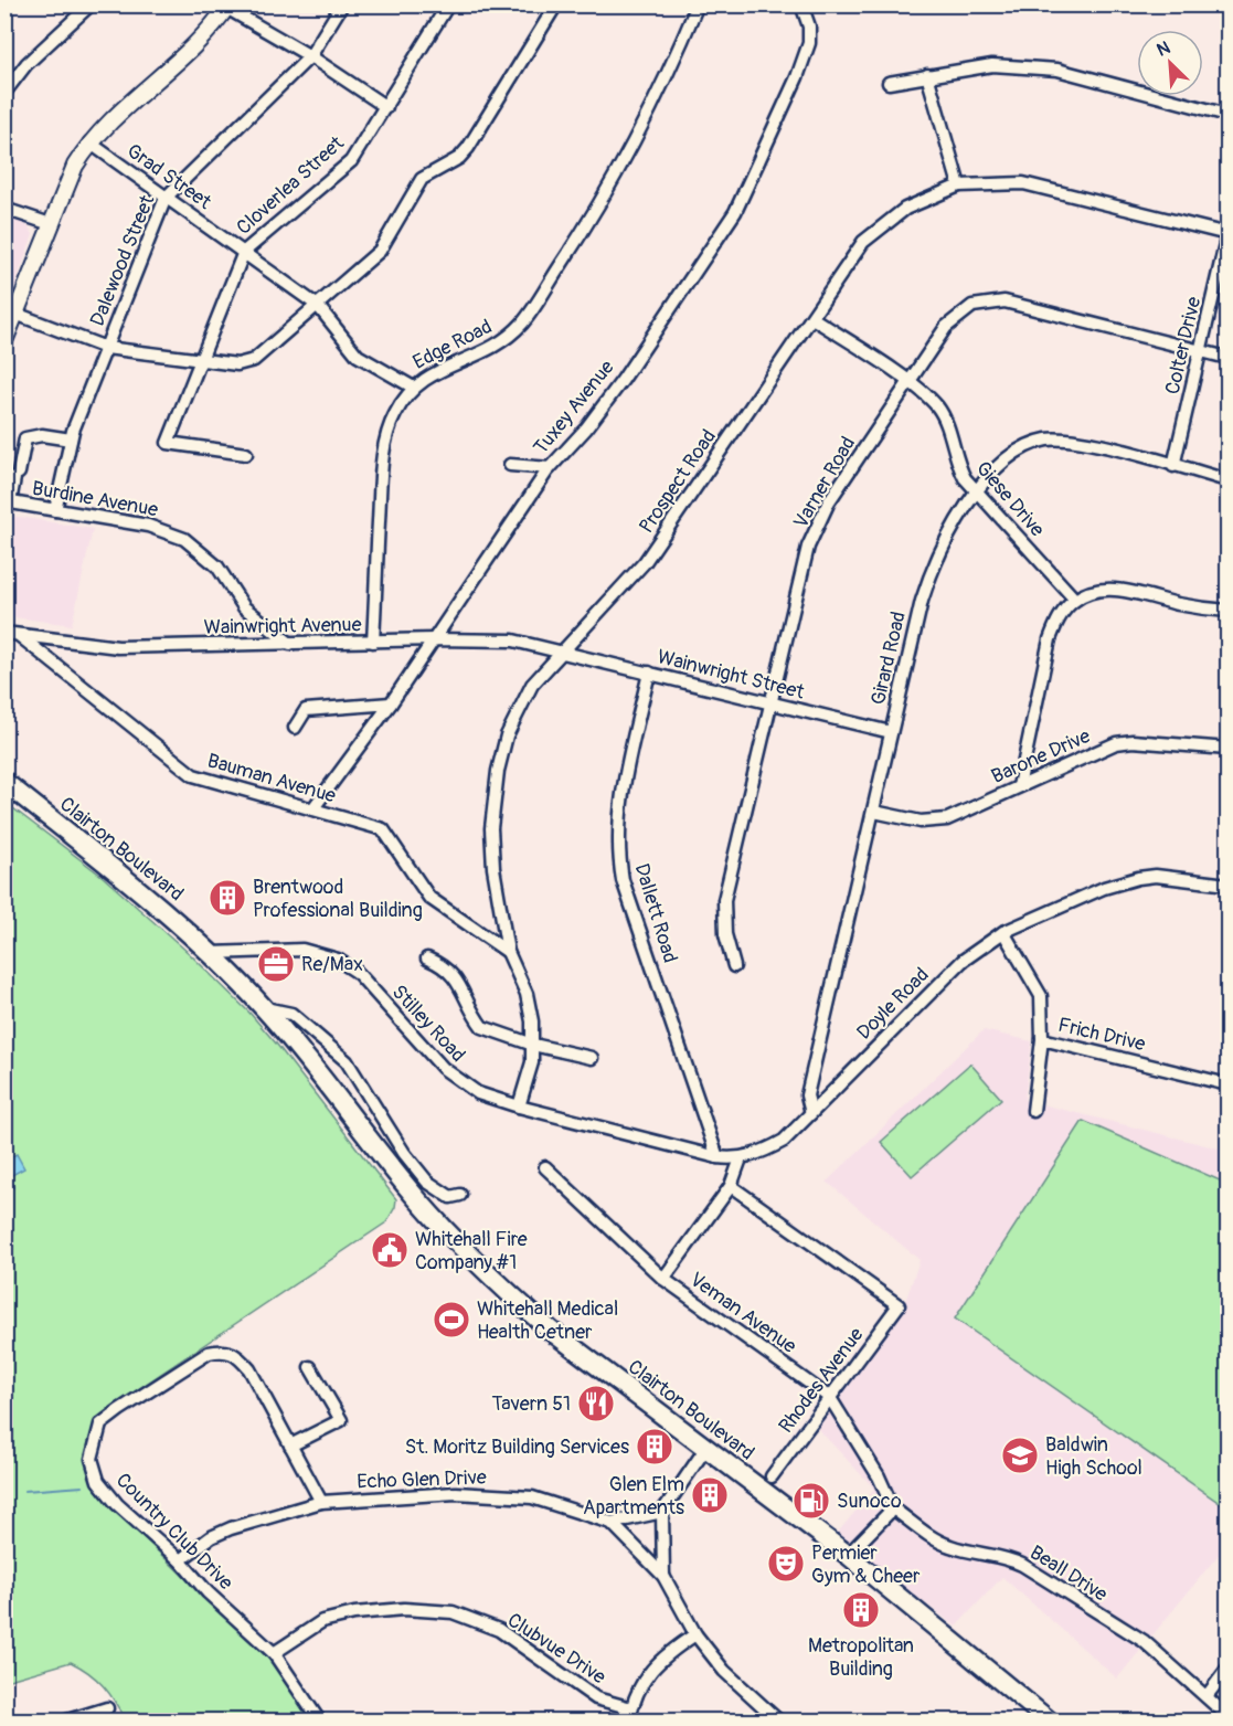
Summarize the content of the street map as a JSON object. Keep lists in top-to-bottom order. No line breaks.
{"streets":{"highway":["Clairton Boulevard"],"street":["Grad Street","Cloverlea Street","Dalewood Street","Edge Road","Colter Drive","Tuxey Avenue","Prospect Road","Varner Road","Burdine Avenue","Giese Drive","Wainwright Avenue","Girard Road","Wainwright Street","Barone Drive","Bauman Avenue","Dallett Road","Doyle Road","Stilley Road","Frich Drive","Veman Avenue","Rhodes Avenue","Echo Glen Drive","Country Club Drive","Beall Drive","Clubvue Drive"]},"crossings":[["Grad Street","Cloverlea Street"],["Grad Street","Dalewood Street"],["Grad Street","Edge Road"],["Dalewood Street","Burdine Avenue"],["Edge Road","Wainwright Avenue"],["Colter Drive","Prospect Road"],["Colter Drive","Varner Road"],["Colter Drive","Girard Road"],["Tuxey Avenue","Wainwright Avenue"],["Tuxey Avenue","Bauman Avenue"],["Prospect Road","Giese Drive"],["Prospect Road","Wainwright Avenue"],["Prospect Road","Wainwright Street"],["Prospect Road","Bauman Avenue"],["Prospect Road","Stilley Road"],["Varner Road","Giese Drive"],["Varner Road","Wainwright Street"],["Burdine Avenue","Wainwright Avenue"],["Giese Drive","Girard Road"],["Wainwright Avenue","Wainwright Street"],["Wainwright Avenue","Bauman Avenue"],["Girard Road","Wainwright Street"],["Girard Road","Barone Drive"],["Girard Road","Doyle Road"],["Wainwright Street","Dallett Road"],["Clairton Boulevard","Stilley Road"],["Dallett Road","Stilley Road"],["Doyle Road","Stilley Road"],["Doyle Road","Frich Drive"],["Veman Avenue","Rhodes Avenue"],["Veman Avenue","Beall Drive"],["Echo Glen Drive","Country Club Drive"],["Country Club Drive","Clubvue Drive"]],"places":{"building":["Brentwood Professional Building","St. Moritz Building Services","Glen Elm Apartments","Metropolitan Building"],"office":["Re/Max"],"public building":["Whitehall Fire Company #1"],"sports":["Whitehall Medical Health Cetner"],"restaurant":["Tavern 51"],"school or university":["Baldwin High School"],"fuel station":["Sunoco"],"theatre":["Permier Gym & Cheer"]},"north":"top left"}
